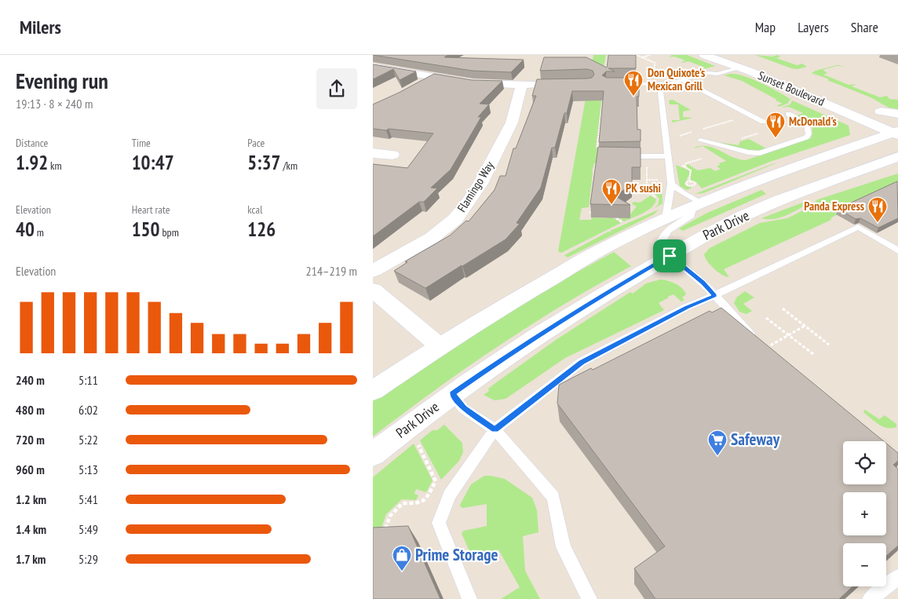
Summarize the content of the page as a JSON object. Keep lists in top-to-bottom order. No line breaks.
{"streets":{"main road":["Sunset Boulevard","Flamingo Way","Park Drive"]},"crossings":[["Sunset Boulevard","Park Drive"]],"places":{"restaurant":["Don Quixote's Mexican Grill","McDonald's","PK sushi","Panda Express"],"supermarket":["Safeway"],"shop":["Prime Storage"]},"page":{"header":"Milers","nav":["Map","Layers","Share"],"heading":["Evening run","19:13 · 8 × 240 m"],"stats":[["Distance","1.92 km"],["Time","10:47"],["Pace","5:37 /km"],["Elevation","40 m"],["Heart rate","150 bpm"],["kcal","126"]],"chart":["Elevation","214–219 m"],"list":[{"name":"240 m","note":"5:11"},{"name":"480 m","note":"6:02"},{"name":"720 m","note":"5:22"},{"name":"960 m","note":"5:13"},{"name":"1.2 km","note":"5:41"},{"name":"1.4 km","note":"5:49"},{"name":"1.7 km","note":"5:29"}],"map_buttons":["+","−"]}}
